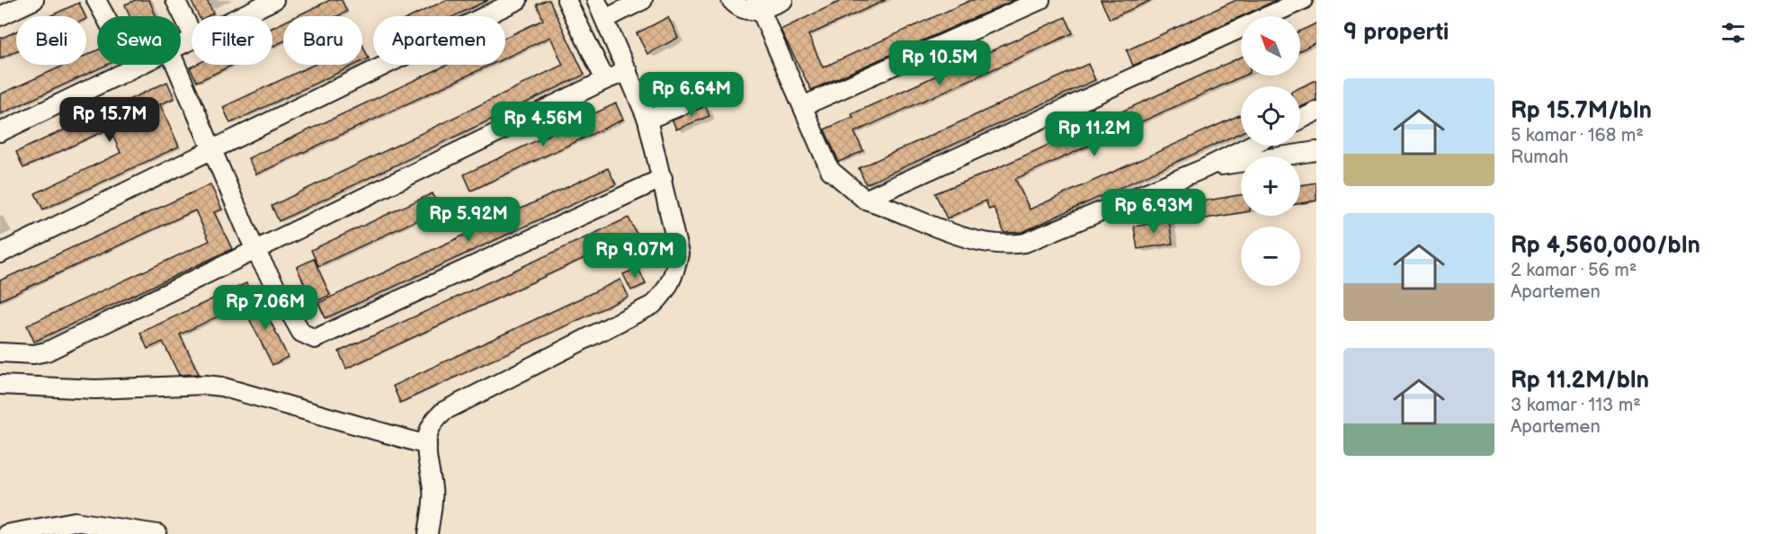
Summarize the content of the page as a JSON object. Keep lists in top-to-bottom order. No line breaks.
{"north":"top left","page":{"heading":"9 properti","map_buttons":["+","−"],"chip":["Beli","Sewa","Filter","Baru","Apartemen"],"price":["Rp 10.5M","Rp 6.64M","Rp 15.7M","Rp 4.56M","Rp 11.2M","Rp 6.93M","Rp 5.92M","Rp 9.07M","Rp 7.06M"],"list":[{"name":"Rp 15.7M/bln","note":"5 kamar · 168 m² · Rumah"},{"name":"Rp 4,560,000/bln","note":"2 kamar · 56 m² · Apartemen"},{"name":"Rp 11.2M/bln","note":"3 kamar · 113 m² · Apartemen"}]}}
